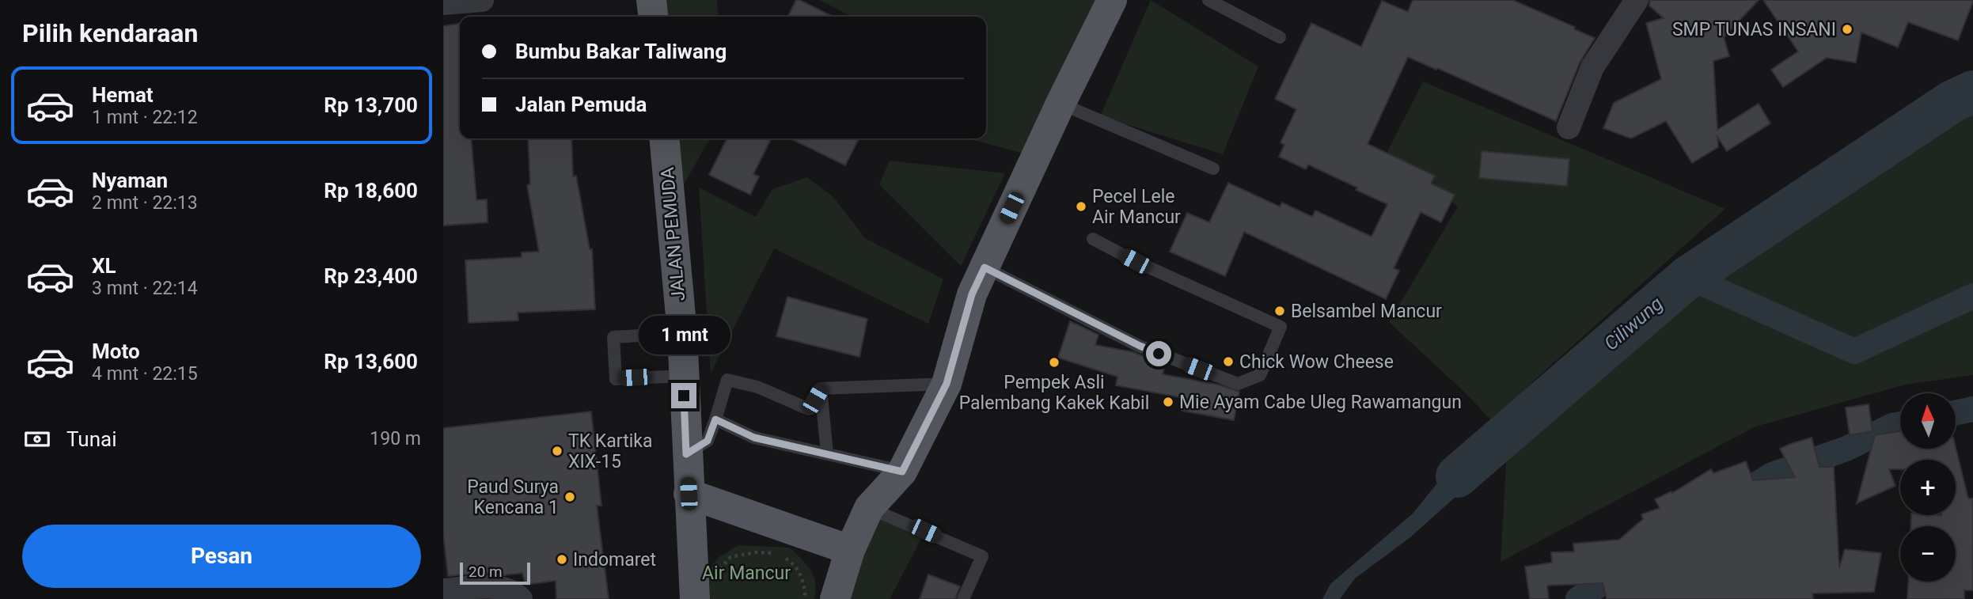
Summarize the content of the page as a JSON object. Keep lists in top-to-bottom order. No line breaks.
{"streets":{"main road":["JALAN PEMUDA"]},"water":["Ciliwung"],"parks":["Air Mancur"],"places":["SMP TUNAS INSANI","Pecel Lele Air Mancur","Belsambel Mancur","Chick Wow Cheese","Pempek Asli Palembang Kakek Kabil","Mie Ayam Cabe Uleg Rawamangun","TK Kartika XIX-15","Paud Surya Kencana 1","Indomaret"],"scale_bar":"20 m","north":"top","page":{"heading":"Pilih kendaraan","banner":["Bumbu Bakar Taliwang","Jalan Pemuda"],"list":[{"name":"Hemat","note":"1 mnt · 22:12","value":"Rp 13,700"},{"name":"Nyaman","note":"2 mnt · 22:13","value":"Rp 18,600"},{"name":"XL","note":"3 mnt · 22:14","value":"Rp 23,400"},{"name":"Moto","note":"4 mnt · 22:15","value":"Rp 13,600"}],"bubble":"1 mnt","map_buttons":["+","−"],"pay":["Tunai","190 m"],"buttons":"Pesan","scale":"20 m"}}
